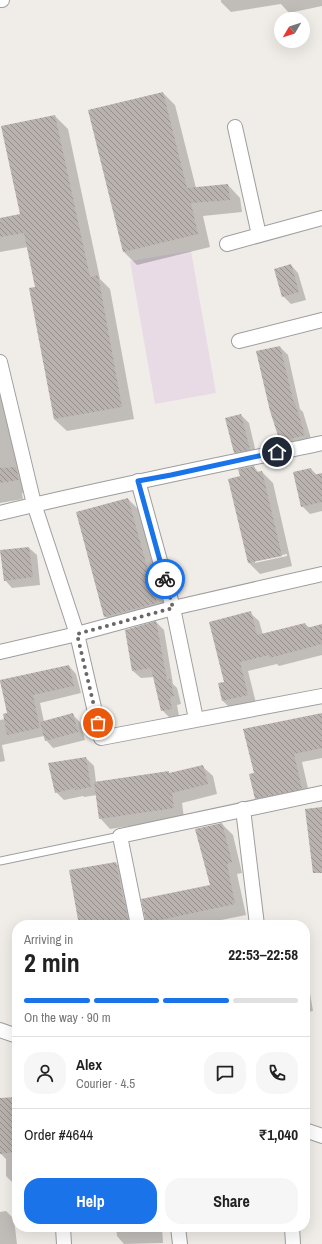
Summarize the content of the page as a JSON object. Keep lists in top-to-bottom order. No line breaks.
{"north":"bottom left","page":{"heading":["2 min","Arriving in","22:53–22:58"],"panel":["Alex","Courier · 4.5","Order #4644","₹1,040"],"bar":"On the way · 90 m","buttons":["Help","Share"]}}
